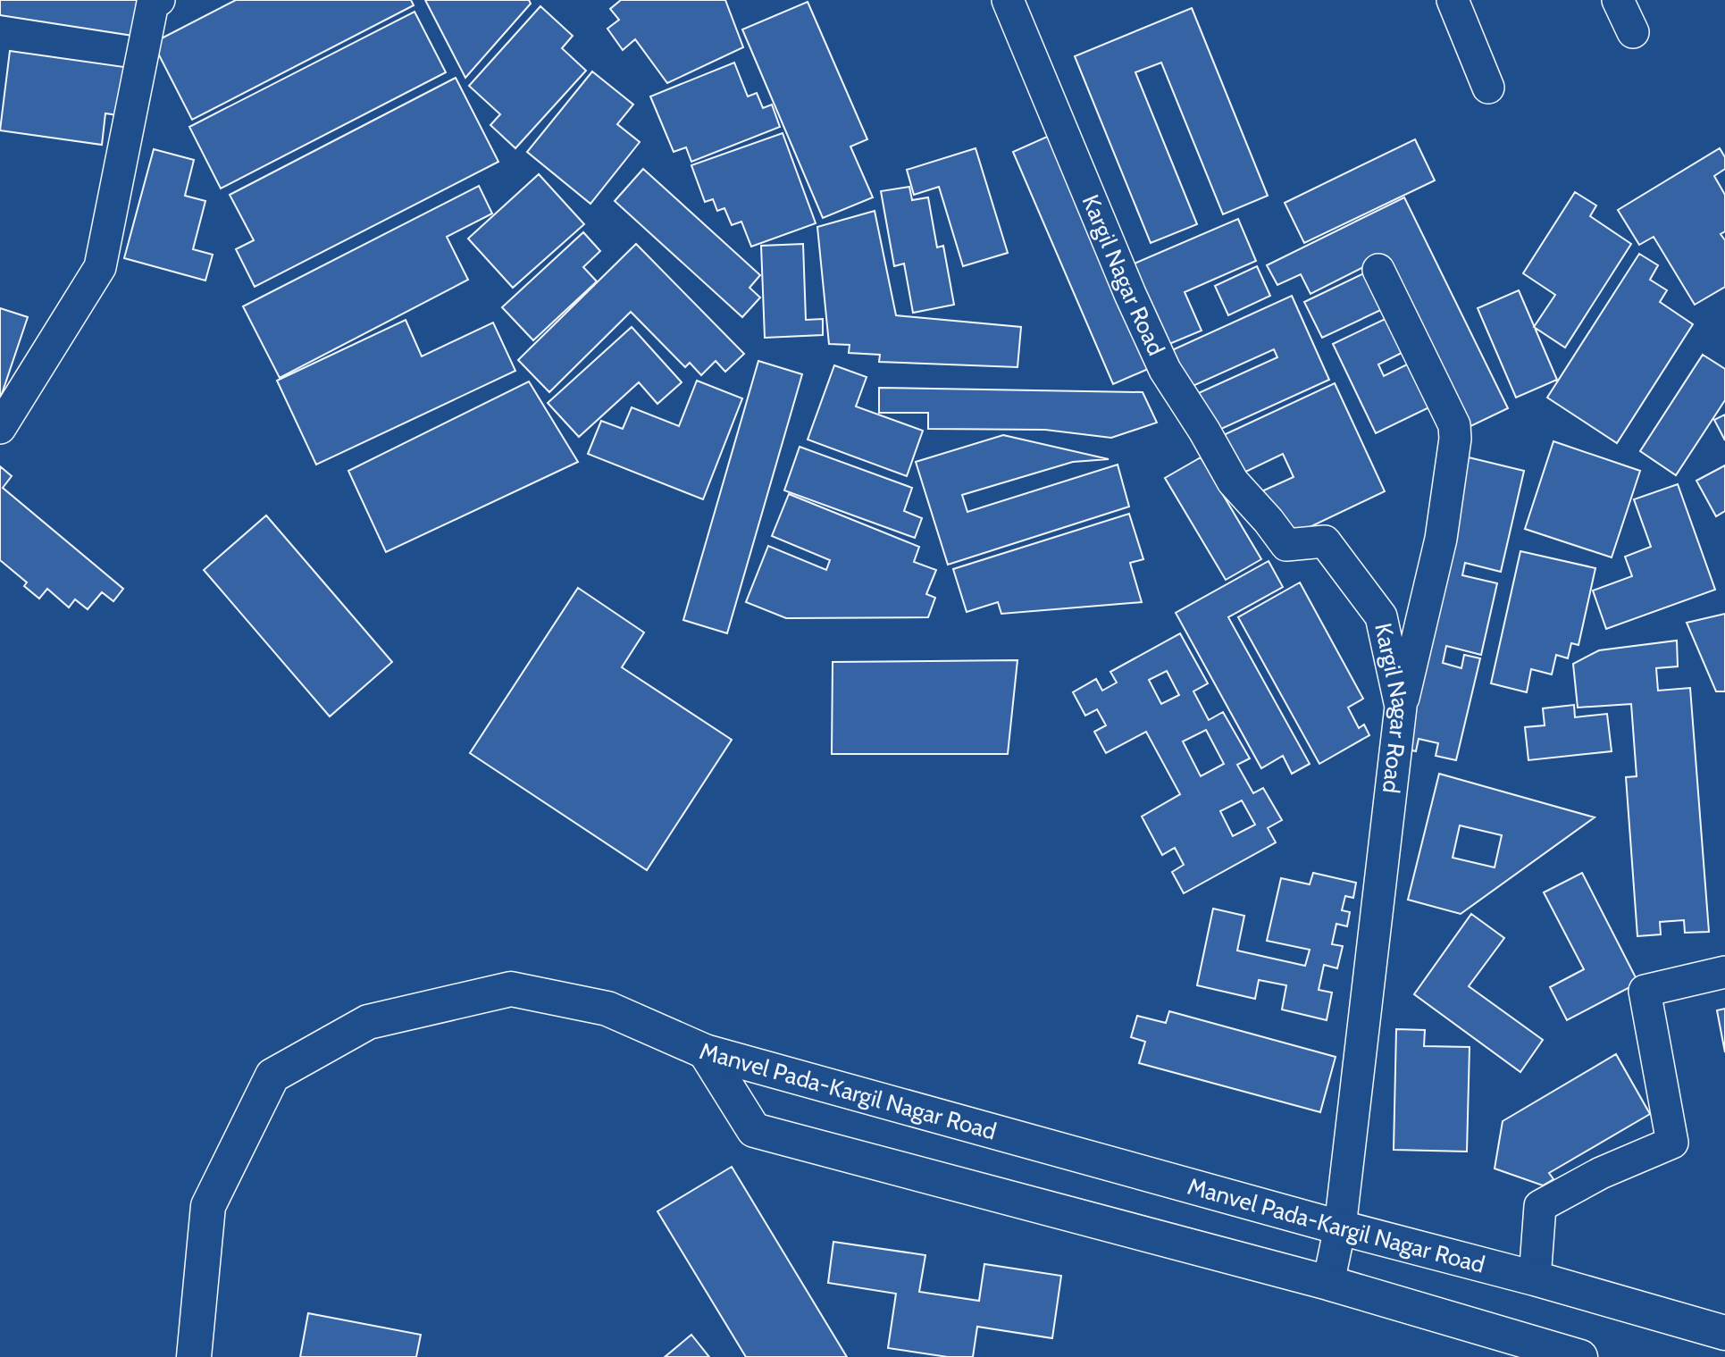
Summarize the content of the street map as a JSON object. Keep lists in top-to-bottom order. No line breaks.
{"streets":{"street":["Kargil Nagar Road","Manvel Pada-Kargil Nagar Road"]},"crossings":[["Kargil Nagar Road","Manvel Pada-Kargil Nagar Road"]]}
